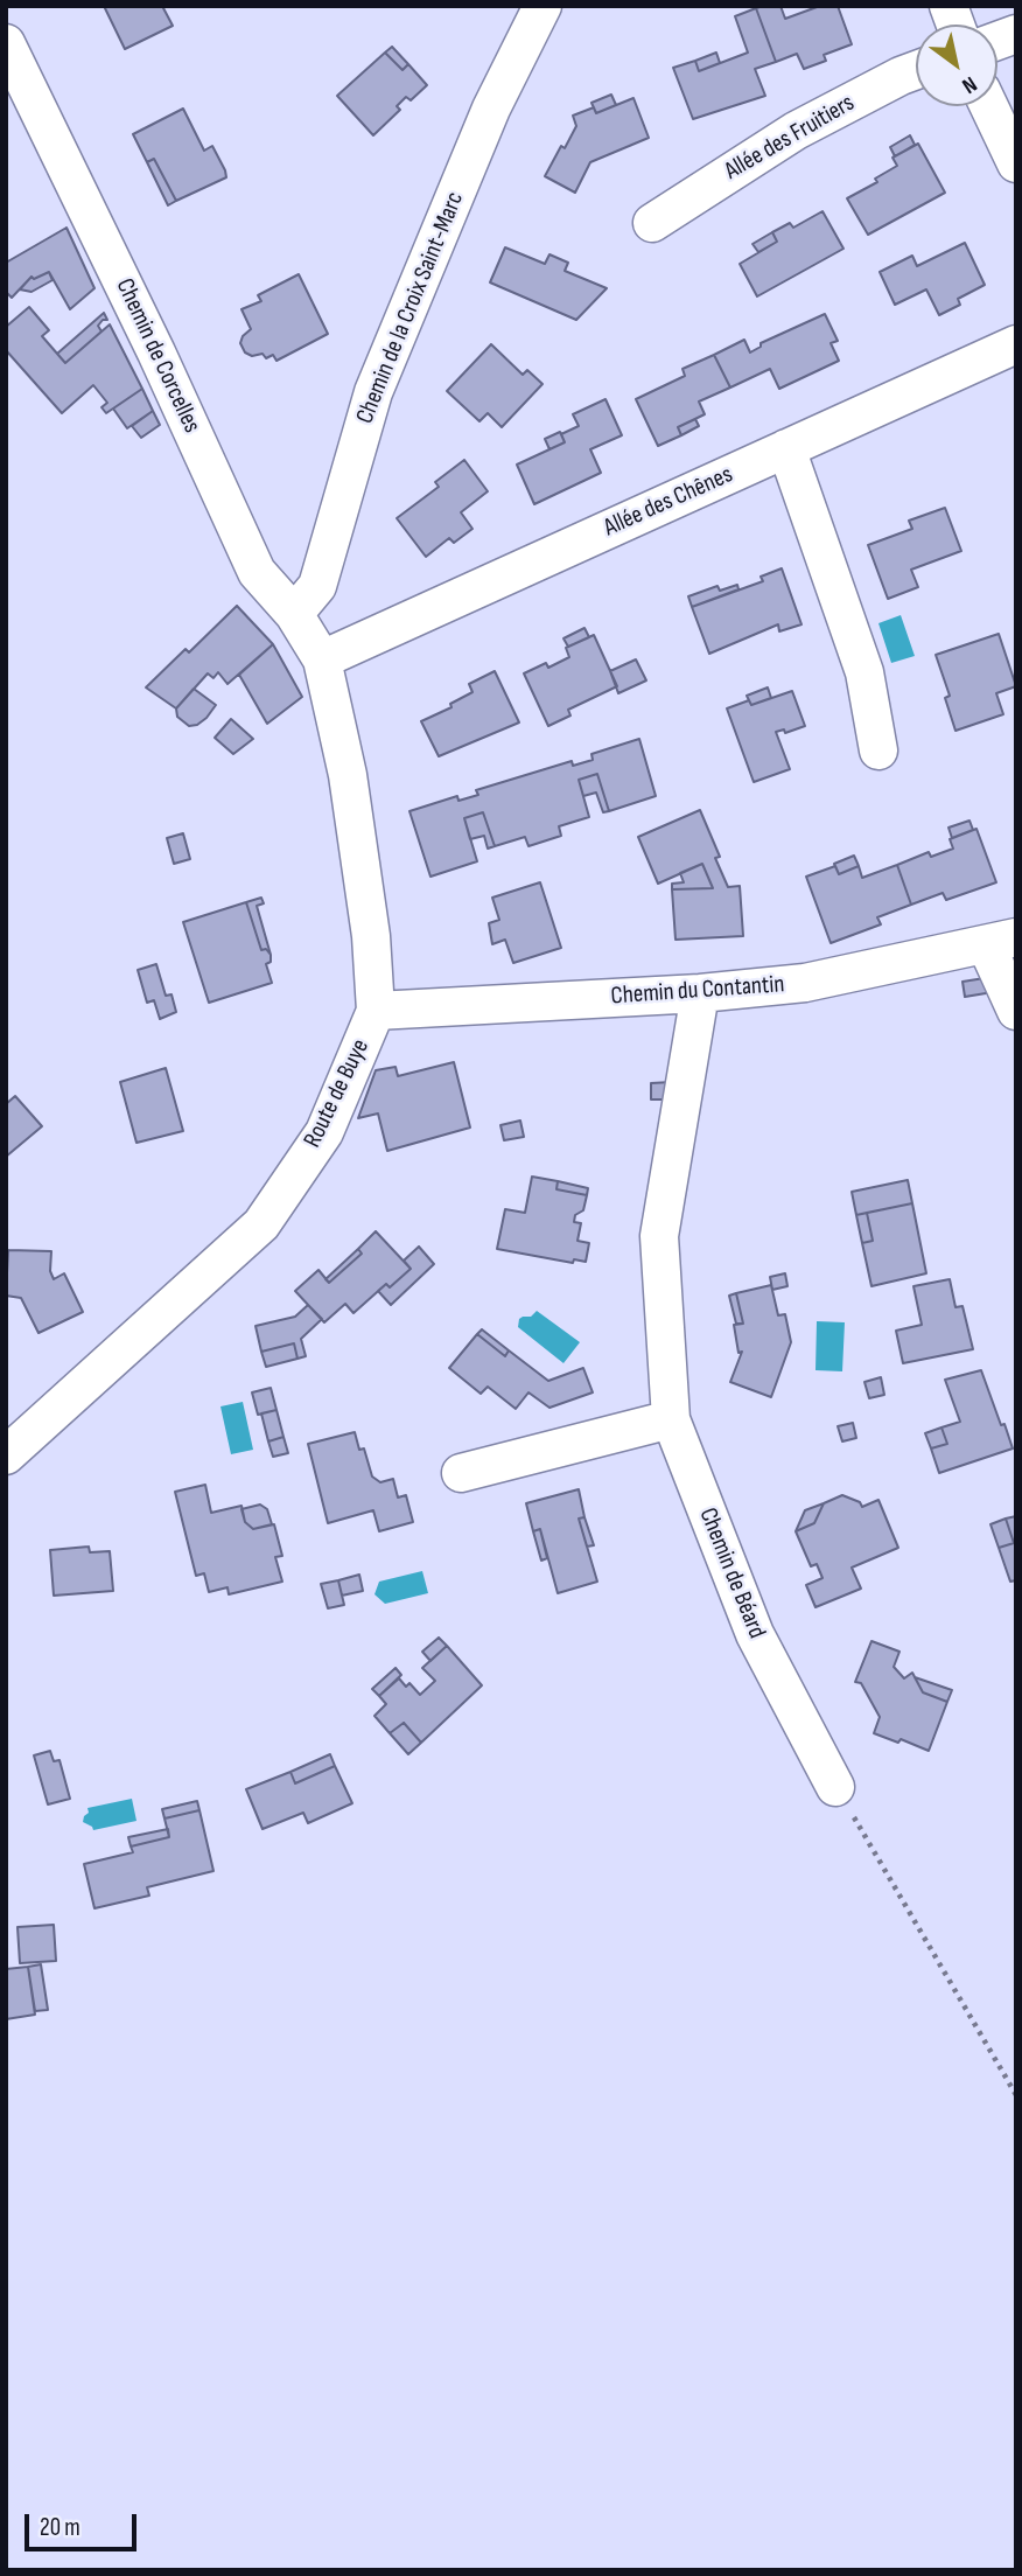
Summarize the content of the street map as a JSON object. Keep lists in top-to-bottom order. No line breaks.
{"streets":{"street":["Allée des Fruitiers","Chemin de la Croix Saint-Marc","Chemin de Corcelles","Allée des Chênes","Chemin du Contantin","Route de Buye","Chemin de Béard"]},"crossings":[["Chemin de la Croix Saint-Marc","Chemin de Corcelles"],["Chemin de Corcelles","Allée des Chênes"],["Chemin de Corcelles","Route de Buye"],["Allée des Chênes","Route de Buye"],["Chemin du Contantin","Route de Buye"],["Chemin du Contantin","Chemin de Béard"]],"scale_bar":"20 m","north":"bottom right"}
